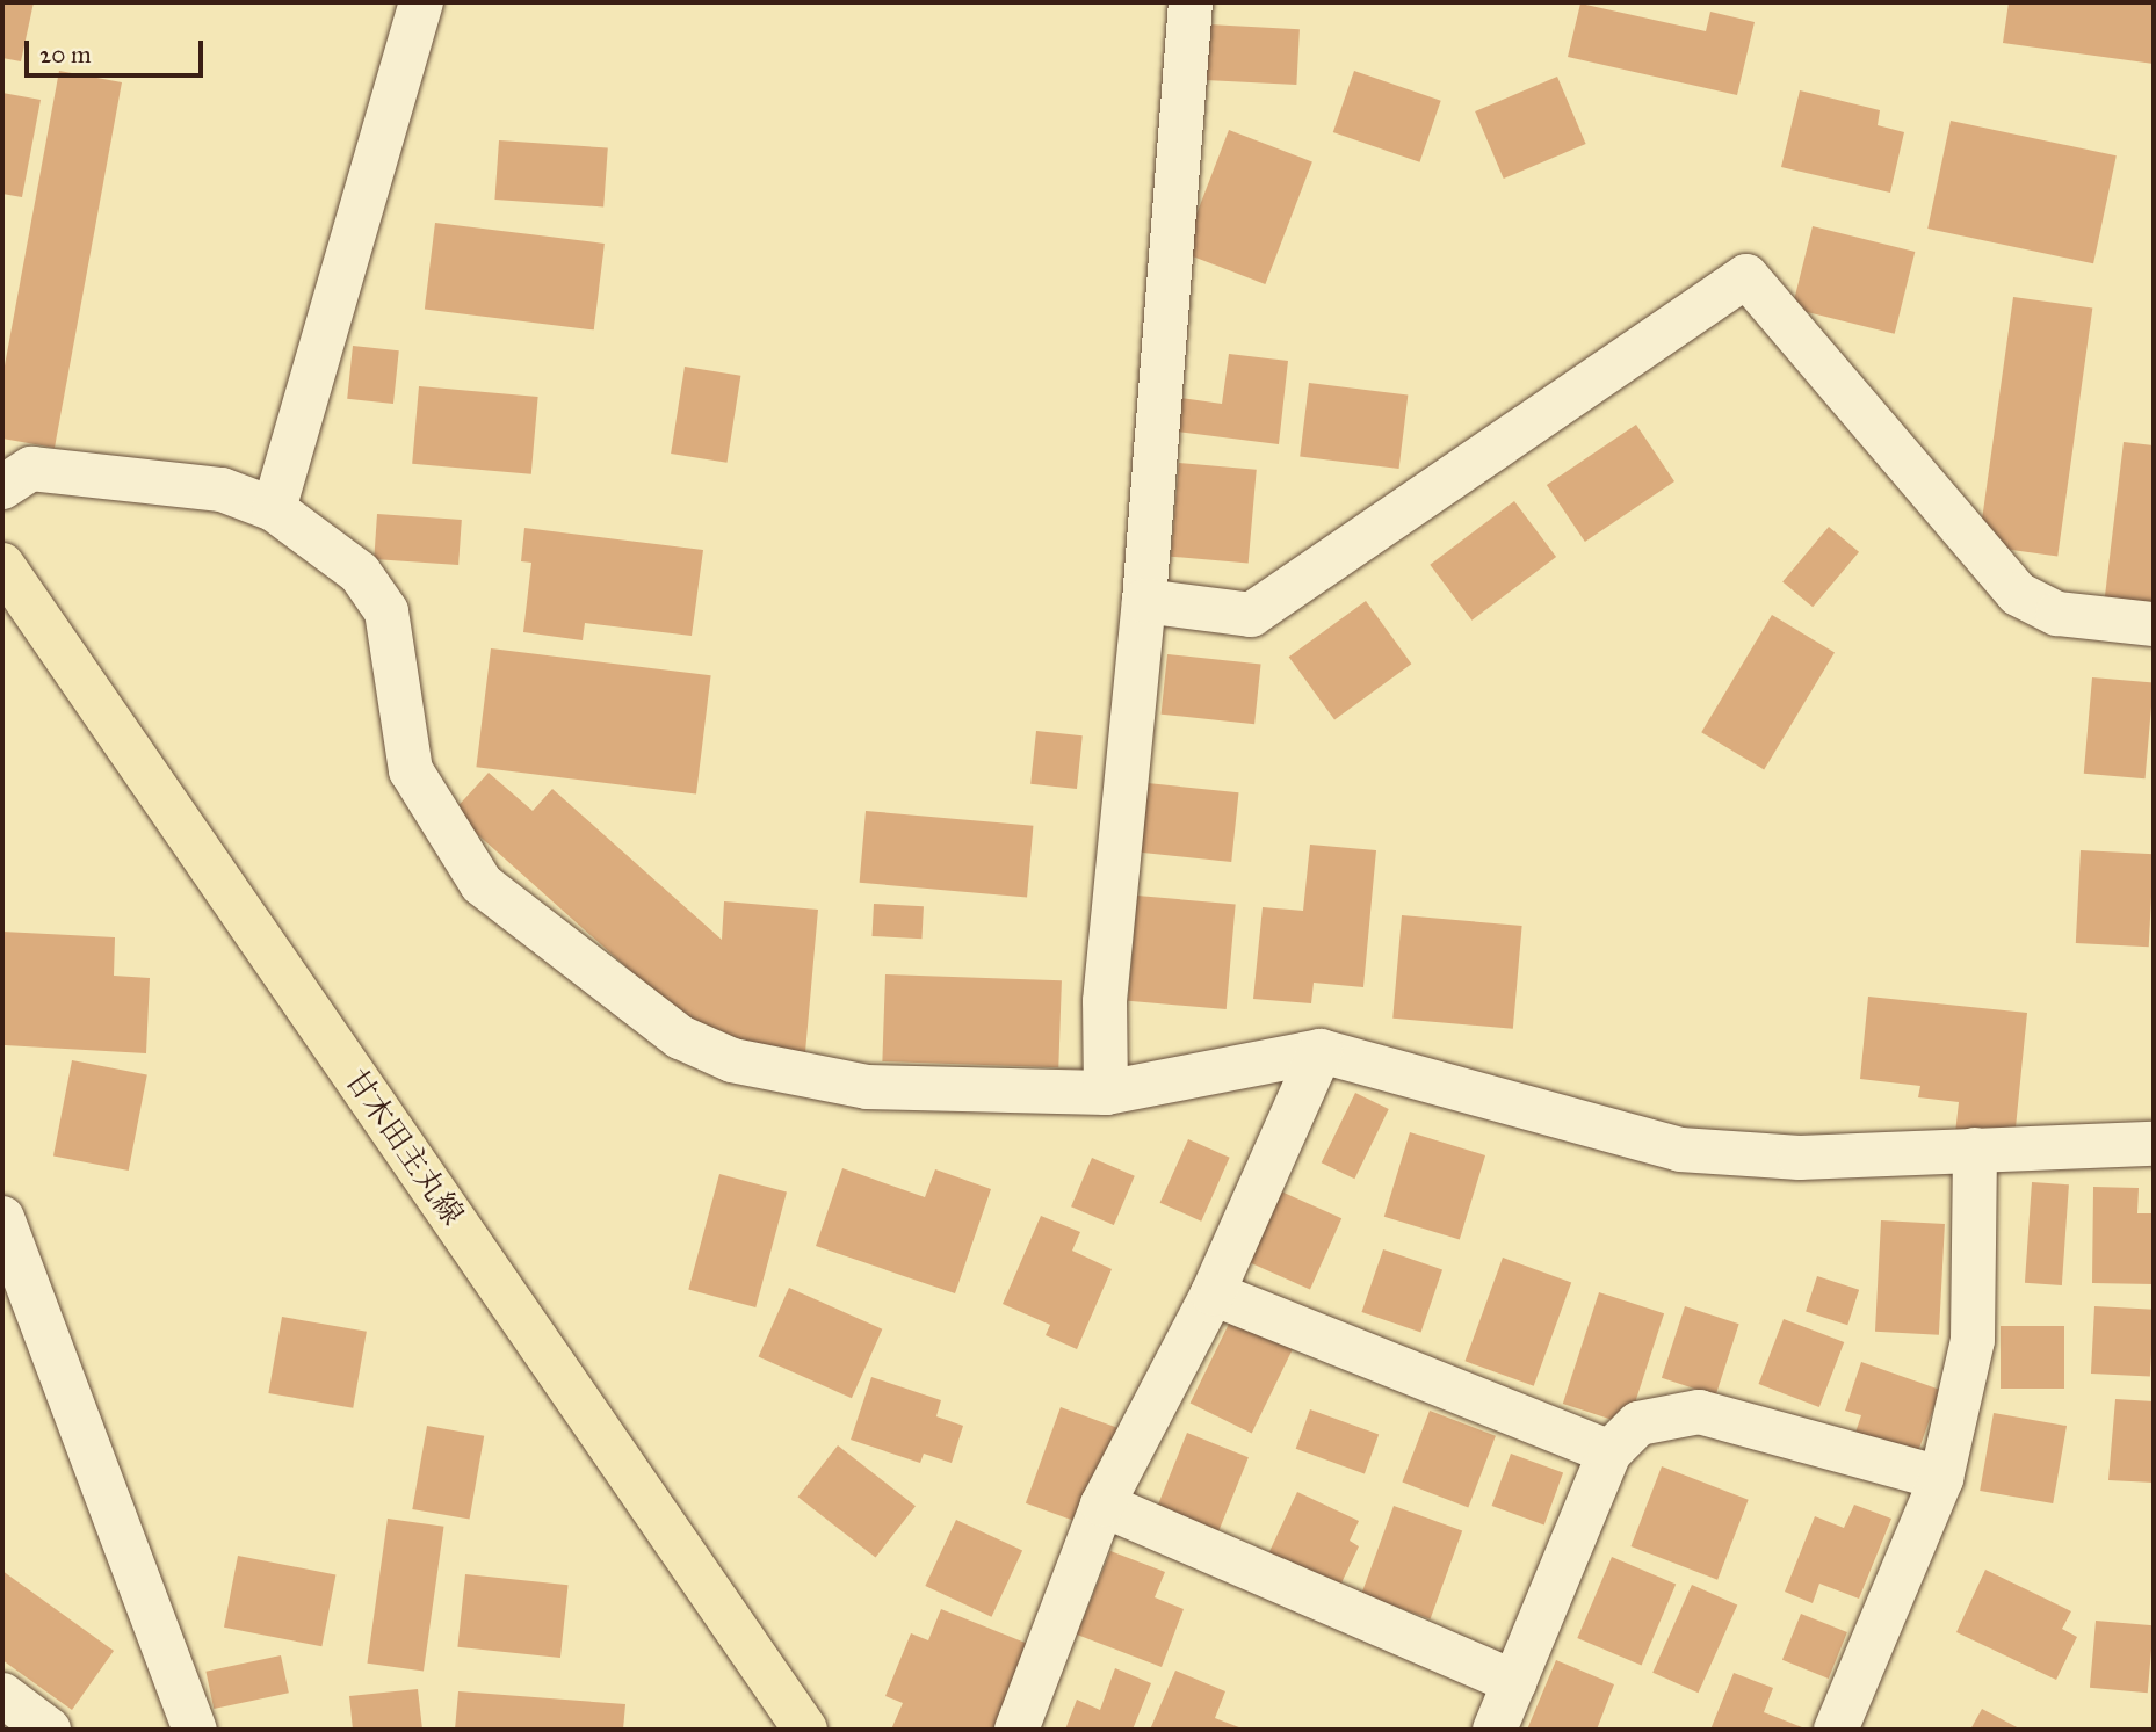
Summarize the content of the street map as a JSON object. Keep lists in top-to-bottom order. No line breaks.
{"streets":{"main road":["甘木田主丸線"]},"scale_bar":"20 m"}
